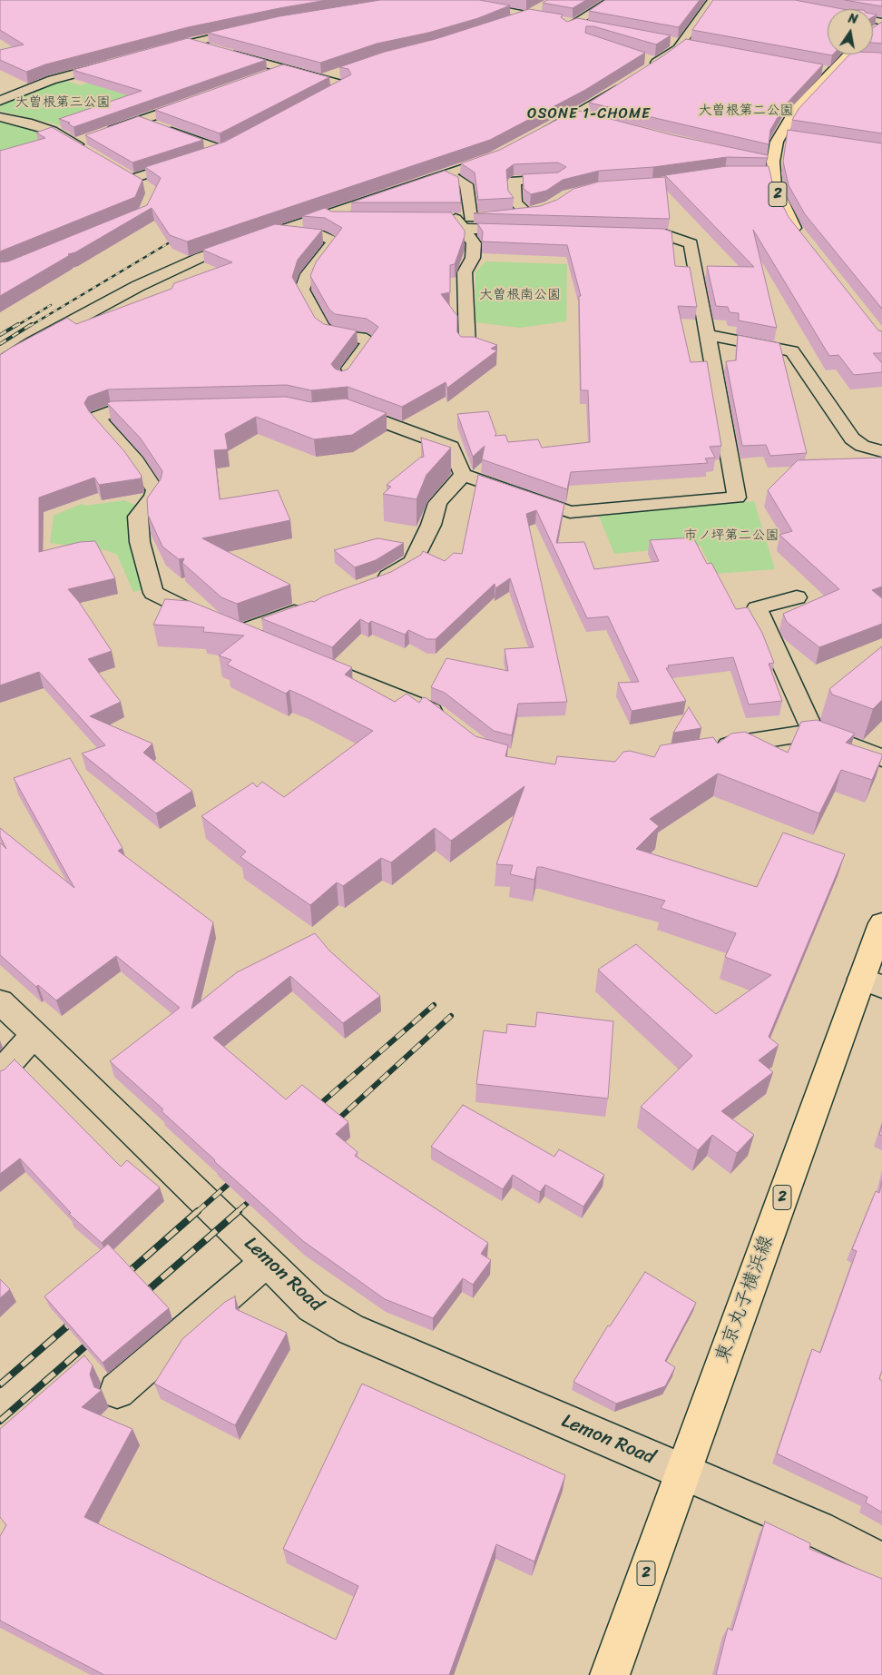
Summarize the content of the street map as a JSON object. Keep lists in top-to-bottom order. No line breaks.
{"streets":{"main road":["2","東京丸子横浜線"],"street":["Lemon Road"]},"crossings":[["Lemon Road","東京丸子横浜線"]],"districts":["OSONE 1-CHOME"],"parks":["大曽根第三公園","大曽根第二公園","大曽根南公園","市ノ坪第二公園"],"north":"top"}
